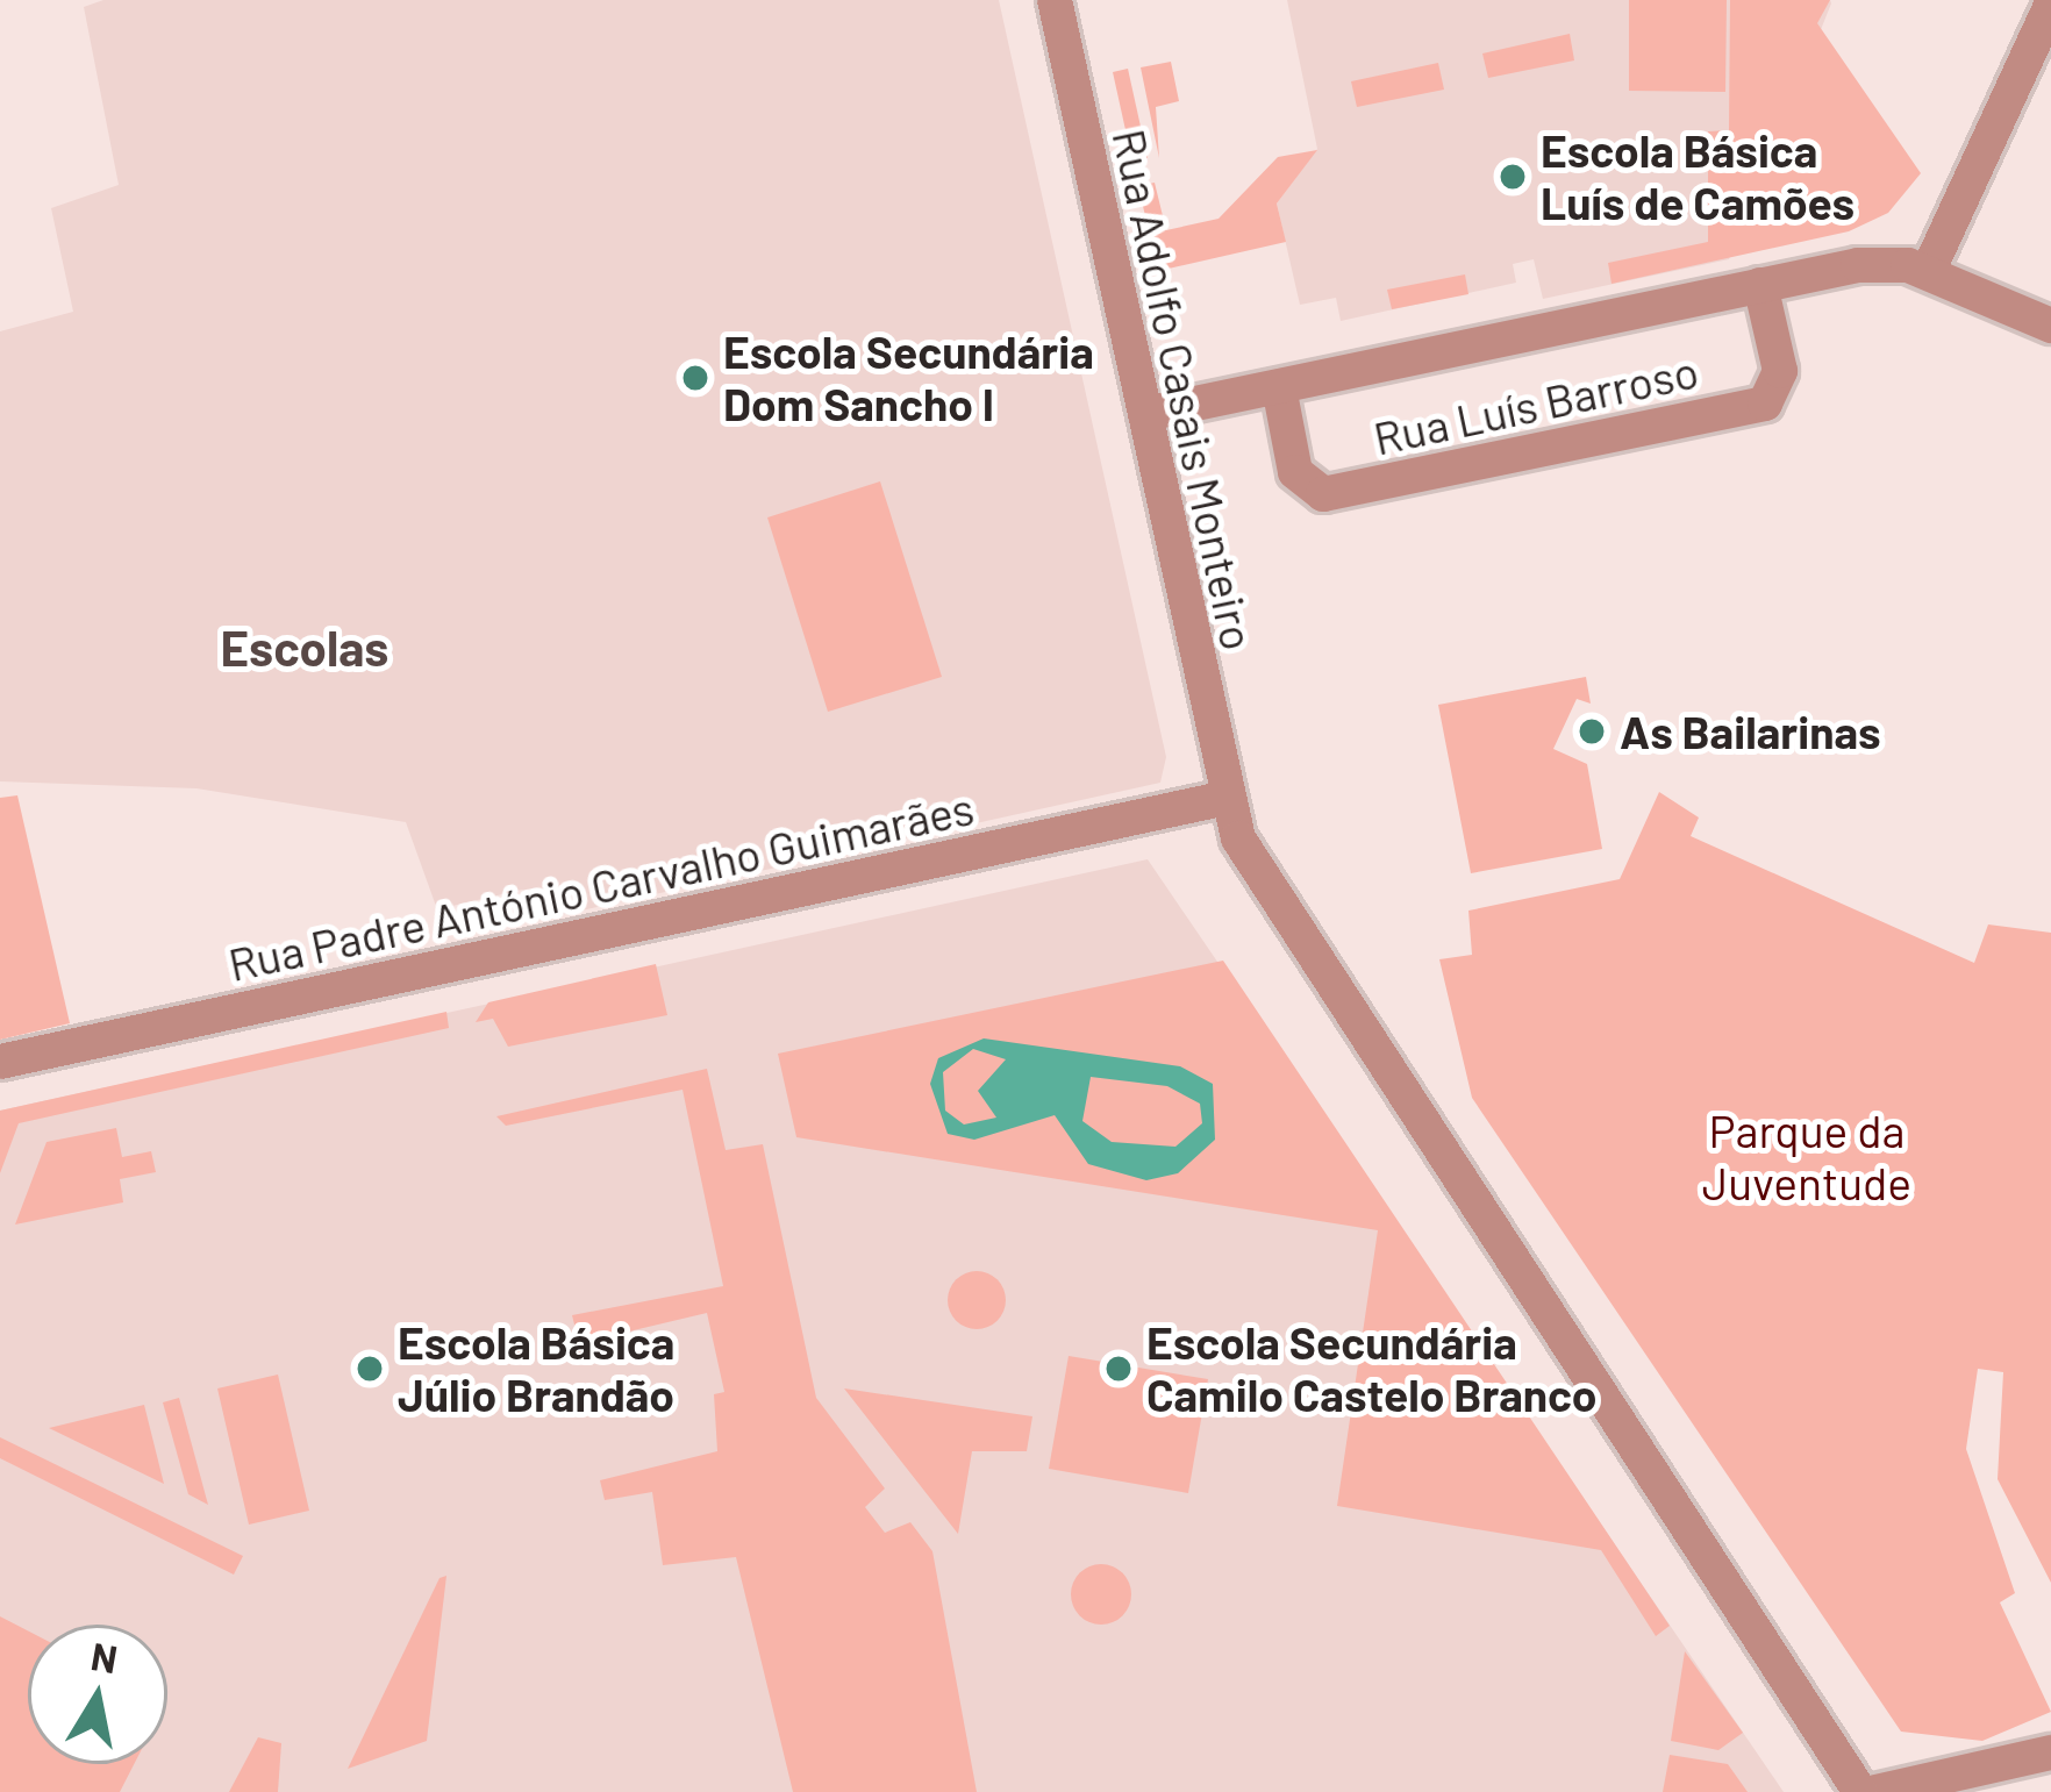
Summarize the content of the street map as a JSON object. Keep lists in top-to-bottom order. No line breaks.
{"streets":{"street":["Rua Adolfo Casais Monteiro","Rua Luís Barroso","Rua Padre António Carvalho Guimarães"]},"crossings":[["Rua Adolfo Casais Monteiro","Rua Luís Barroso"],["Rua Adolfo Casais Monteiro","Rua Padre António Carvalho Guimarães"]],"districts":["Escolas"],"parks":["Parque da Juventude"],"places":["Escola Básica Luís de Camões","Escola Secundária Dom Sancho I","As Bailarinas","Escola Básica Júlio Brandão","Escola Secundária Camilo Castelo Branco"],"north":"top"}
